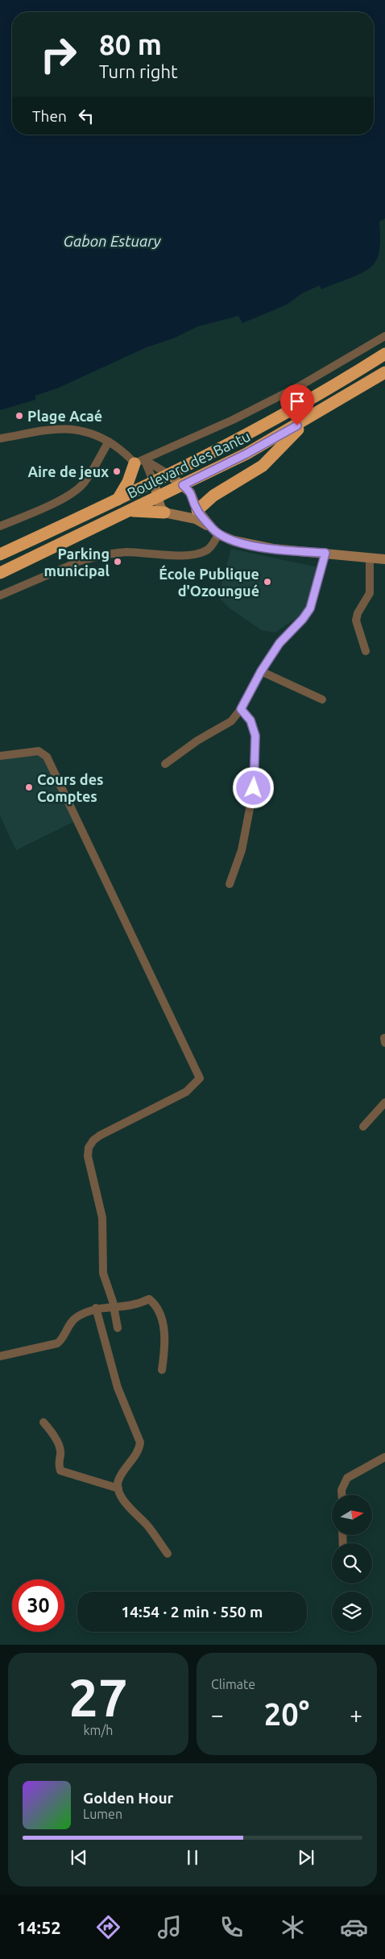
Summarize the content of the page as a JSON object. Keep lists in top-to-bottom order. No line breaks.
{"streets":{"highway":["Boulevard des Bantu"]},"water":["Gabon Estuary"],"places":["Plage Acaé","Aire de jeux","Parking municipal","École Publique d'Ozoungué","Cours des Comptes"],"north":"right","page":{"turn":["80 m","Turn right"],"then":"Then","limit":"30","trip":"14:54 · 2 min · 550 m","tile":[["27","km/h"],"Climate"],"heat":["−","20°","+"],"song":["Golden Hour","Lumen"],"tabs":"14:52"}}
